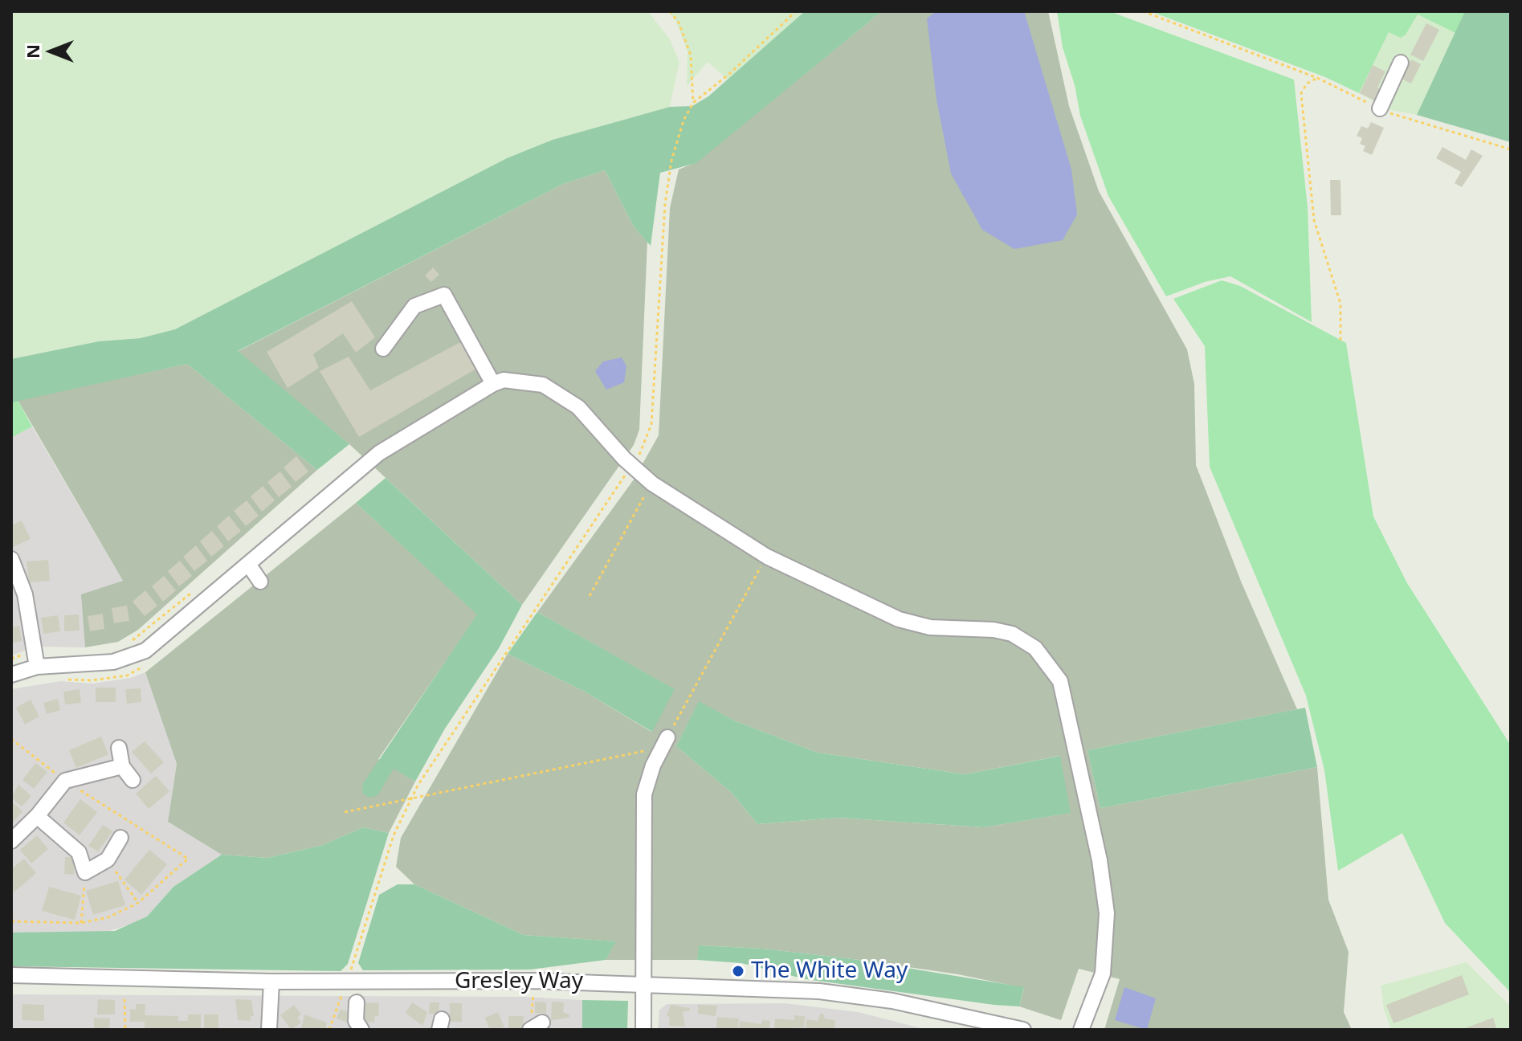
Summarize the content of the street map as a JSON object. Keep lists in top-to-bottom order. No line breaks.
{"streets":{"street":["Gresley Way"]},"places":["The White Way"],"north":"left"}
